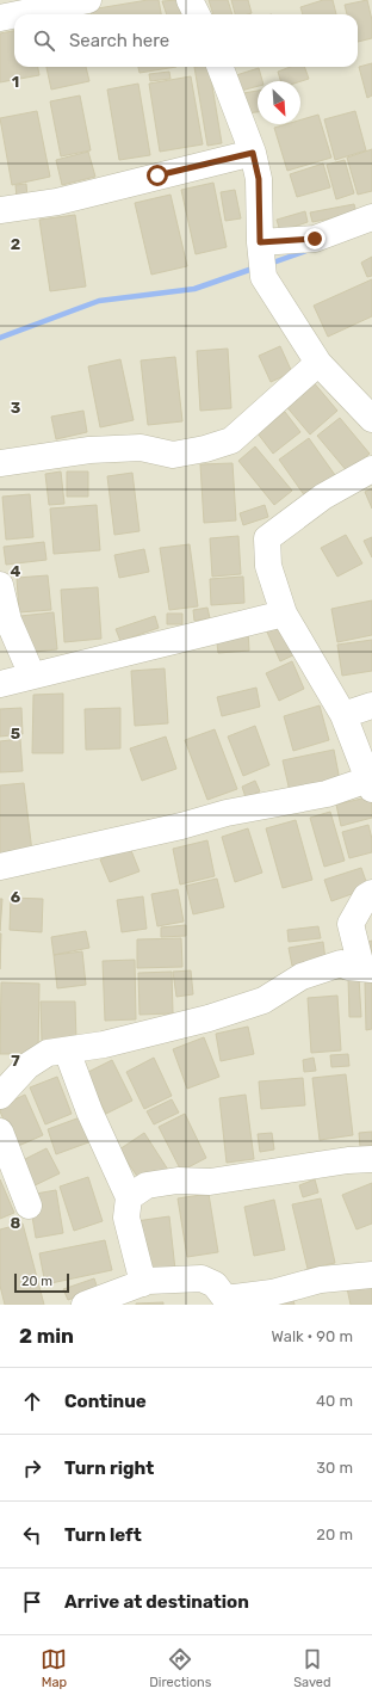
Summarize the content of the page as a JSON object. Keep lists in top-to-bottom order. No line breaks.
{"scale_bar":"20 m","north":"bottom right","page":{"search":"Search here","scale":"20 m","heading":["2 min","Walk · 90 m"],"list":[["Continue","40 m"],["Turn right","30 m"],["Turn left","20 m"],"Arrive at destination"],"nav":["Map","Directions","Saved"]},"grid":{"rows":["1","2","3","4","5","6","7","8"]}}
